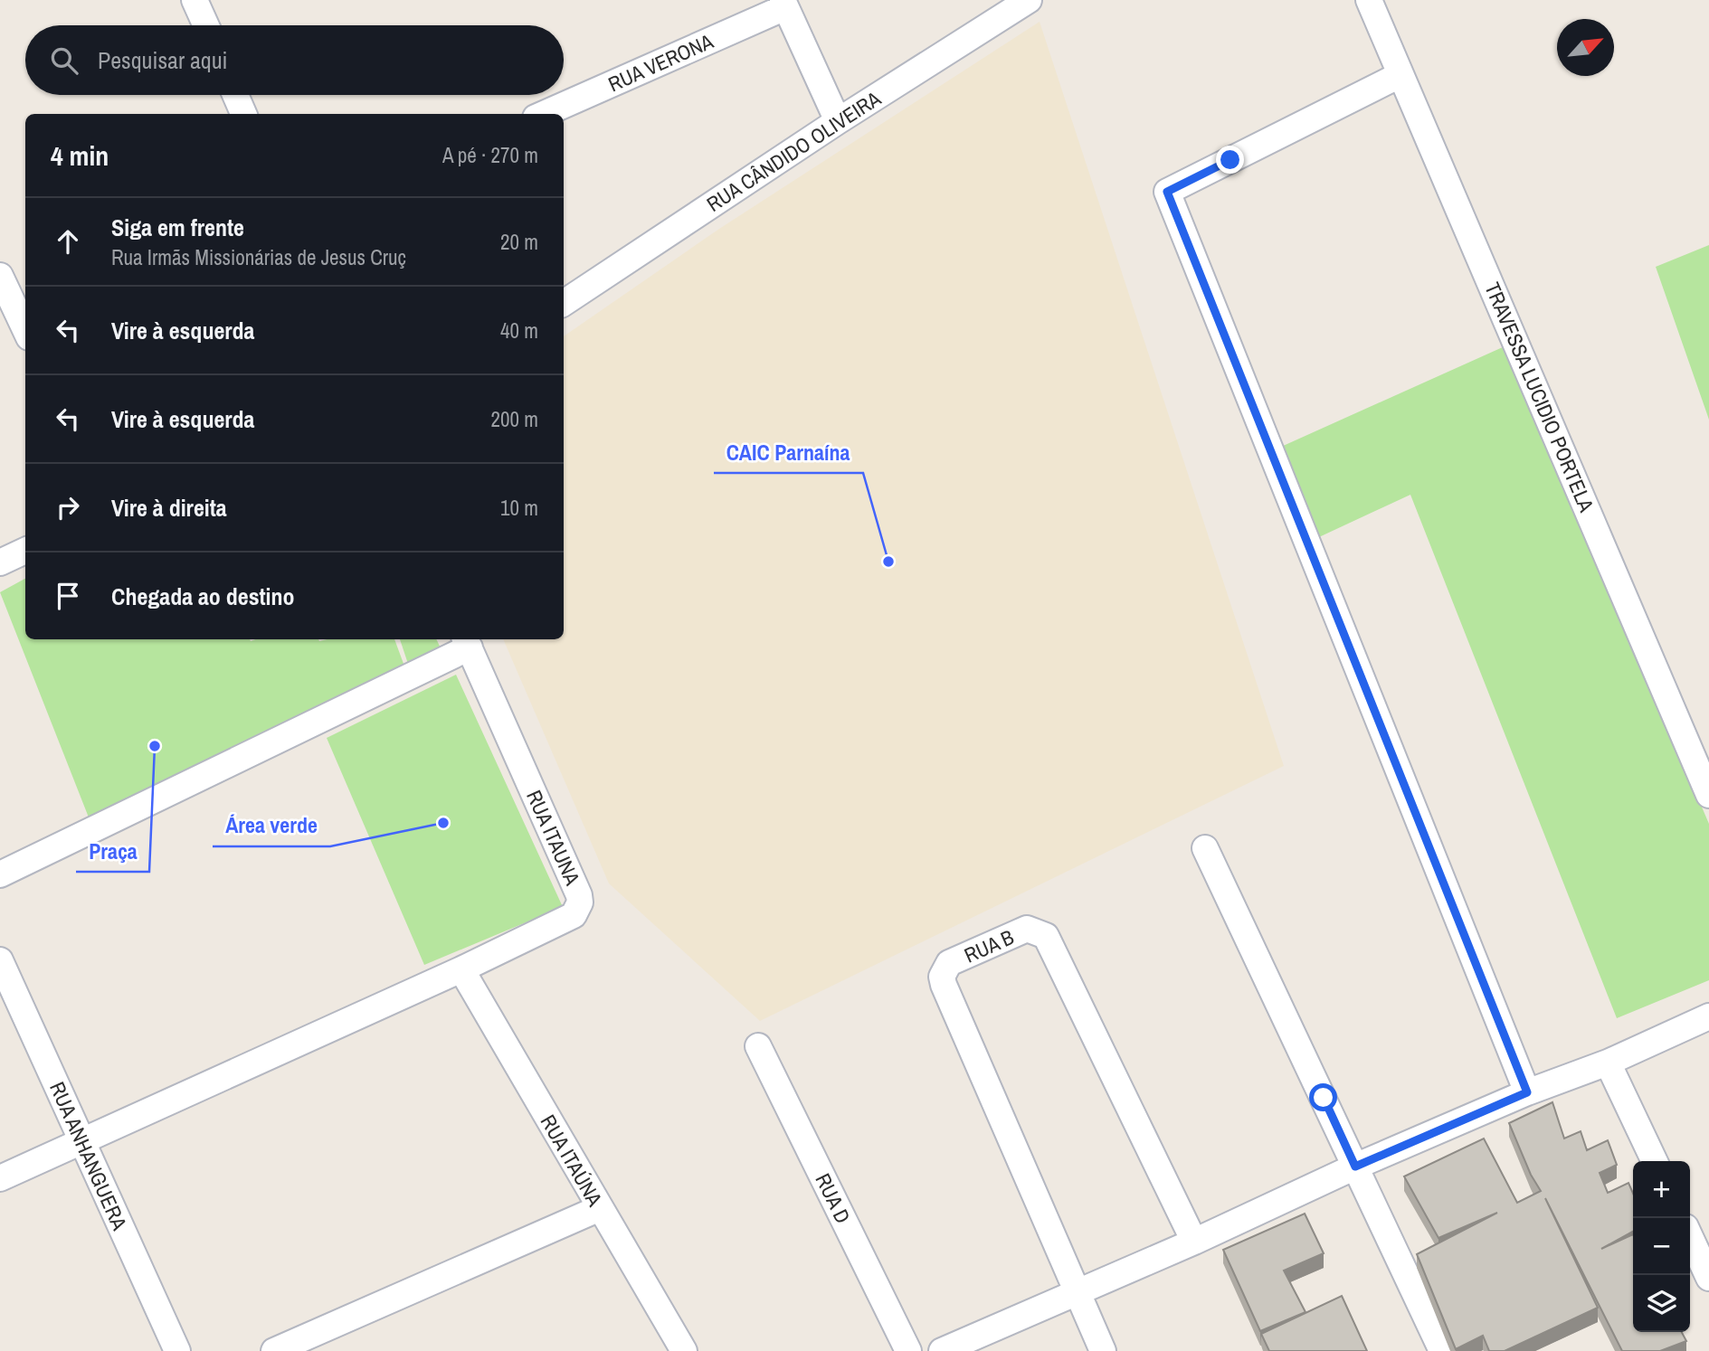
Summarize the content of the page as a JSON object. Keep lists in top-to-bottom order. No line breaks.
{"streets":{"street":["RUA VERONA","RUA CÂNDIDO OLIVEIRA","TRAVESSA LUCIDIO PORTELA","RUA ITAUNA","RUA B","RUA ANHANGUERA","RUA ITAÚNA","RUA D"]},"crossings":[["RUA ITAUNA","RUA ITAÚNA"]],"places":["CAIC Parnaína","Praça","Área verde"],"north":"top right","page":{"search":"Pesquisar aqui","heading":["4 min","A pé · 270 m"],"list":[["Siga em frente","Rua Irmãs Missionárias de Jesus Cruç","20 m"],["Vire à esquerda","40 m"],["Vire à esquerda","200 m"],["Vire à direita","10 m"],"Chegada ao destino"],"map_buttons":["+","−"]}}
